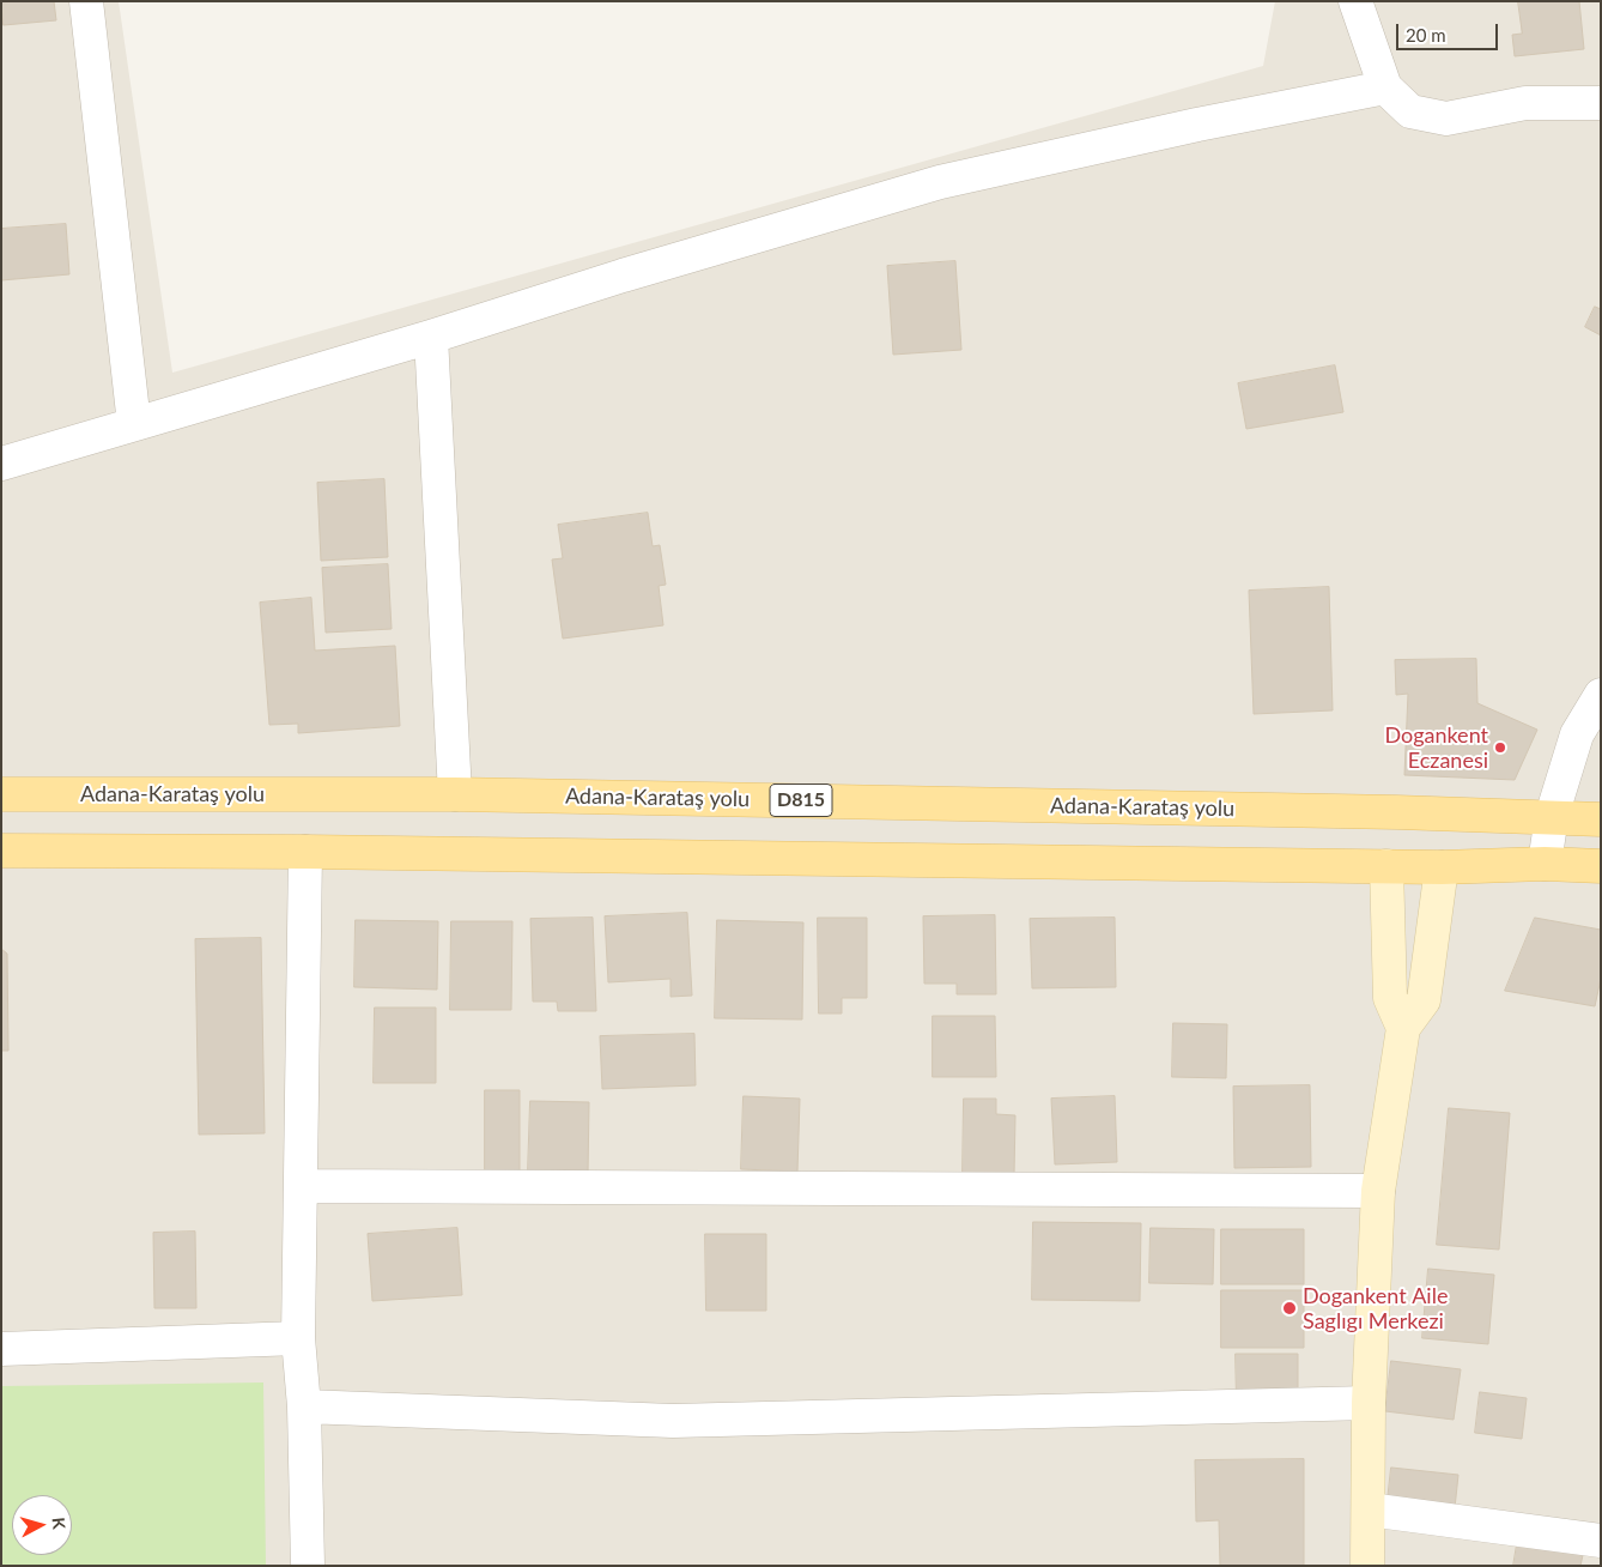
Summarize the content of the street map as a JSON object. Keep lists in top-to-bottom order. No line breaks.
{"streets":{"main road":["Adana-Karataş yolu","D815"]},"places":["Dogankent Eczanesi","Dogankent Aile Saglıgı Merkezi"],"scale_bar":"20 m","north":"right"}
